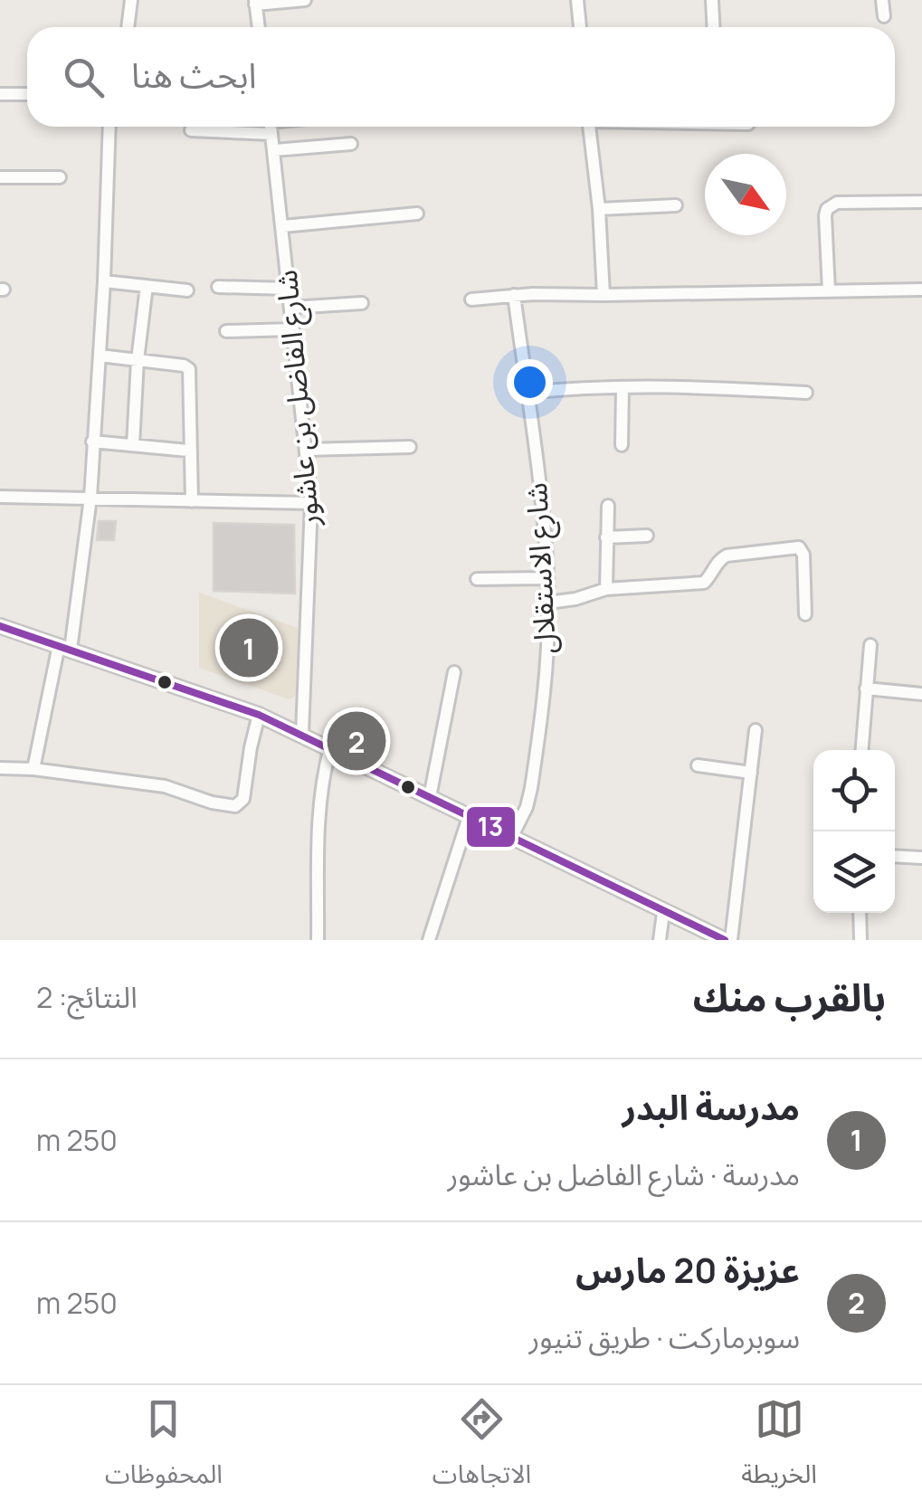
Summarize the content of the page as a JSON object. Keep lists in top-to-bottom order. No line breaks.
{"streets":{"street":["شارع الفاضل بن عاشور","شارع الاستقلال"]},"lines":["transit line 13"],"north":"bottom right","page":{"search":"ابحث هنا","pins":["1","2"],"heading":["بالقرب منك","النتائج: 2"],"list":[{"mark":"1","name":"مدرسة البدر","note":"مدرسة · شارع الفاضل بن عاشور","value":"250 m"},{"mark":"2","name":"عزيزة 20 مارس","note":"سوبرماركت · طريق تنيور","value":"250 m"}],"nav":["الخريطة","الاتجاهات","المحفوظات"]}}
